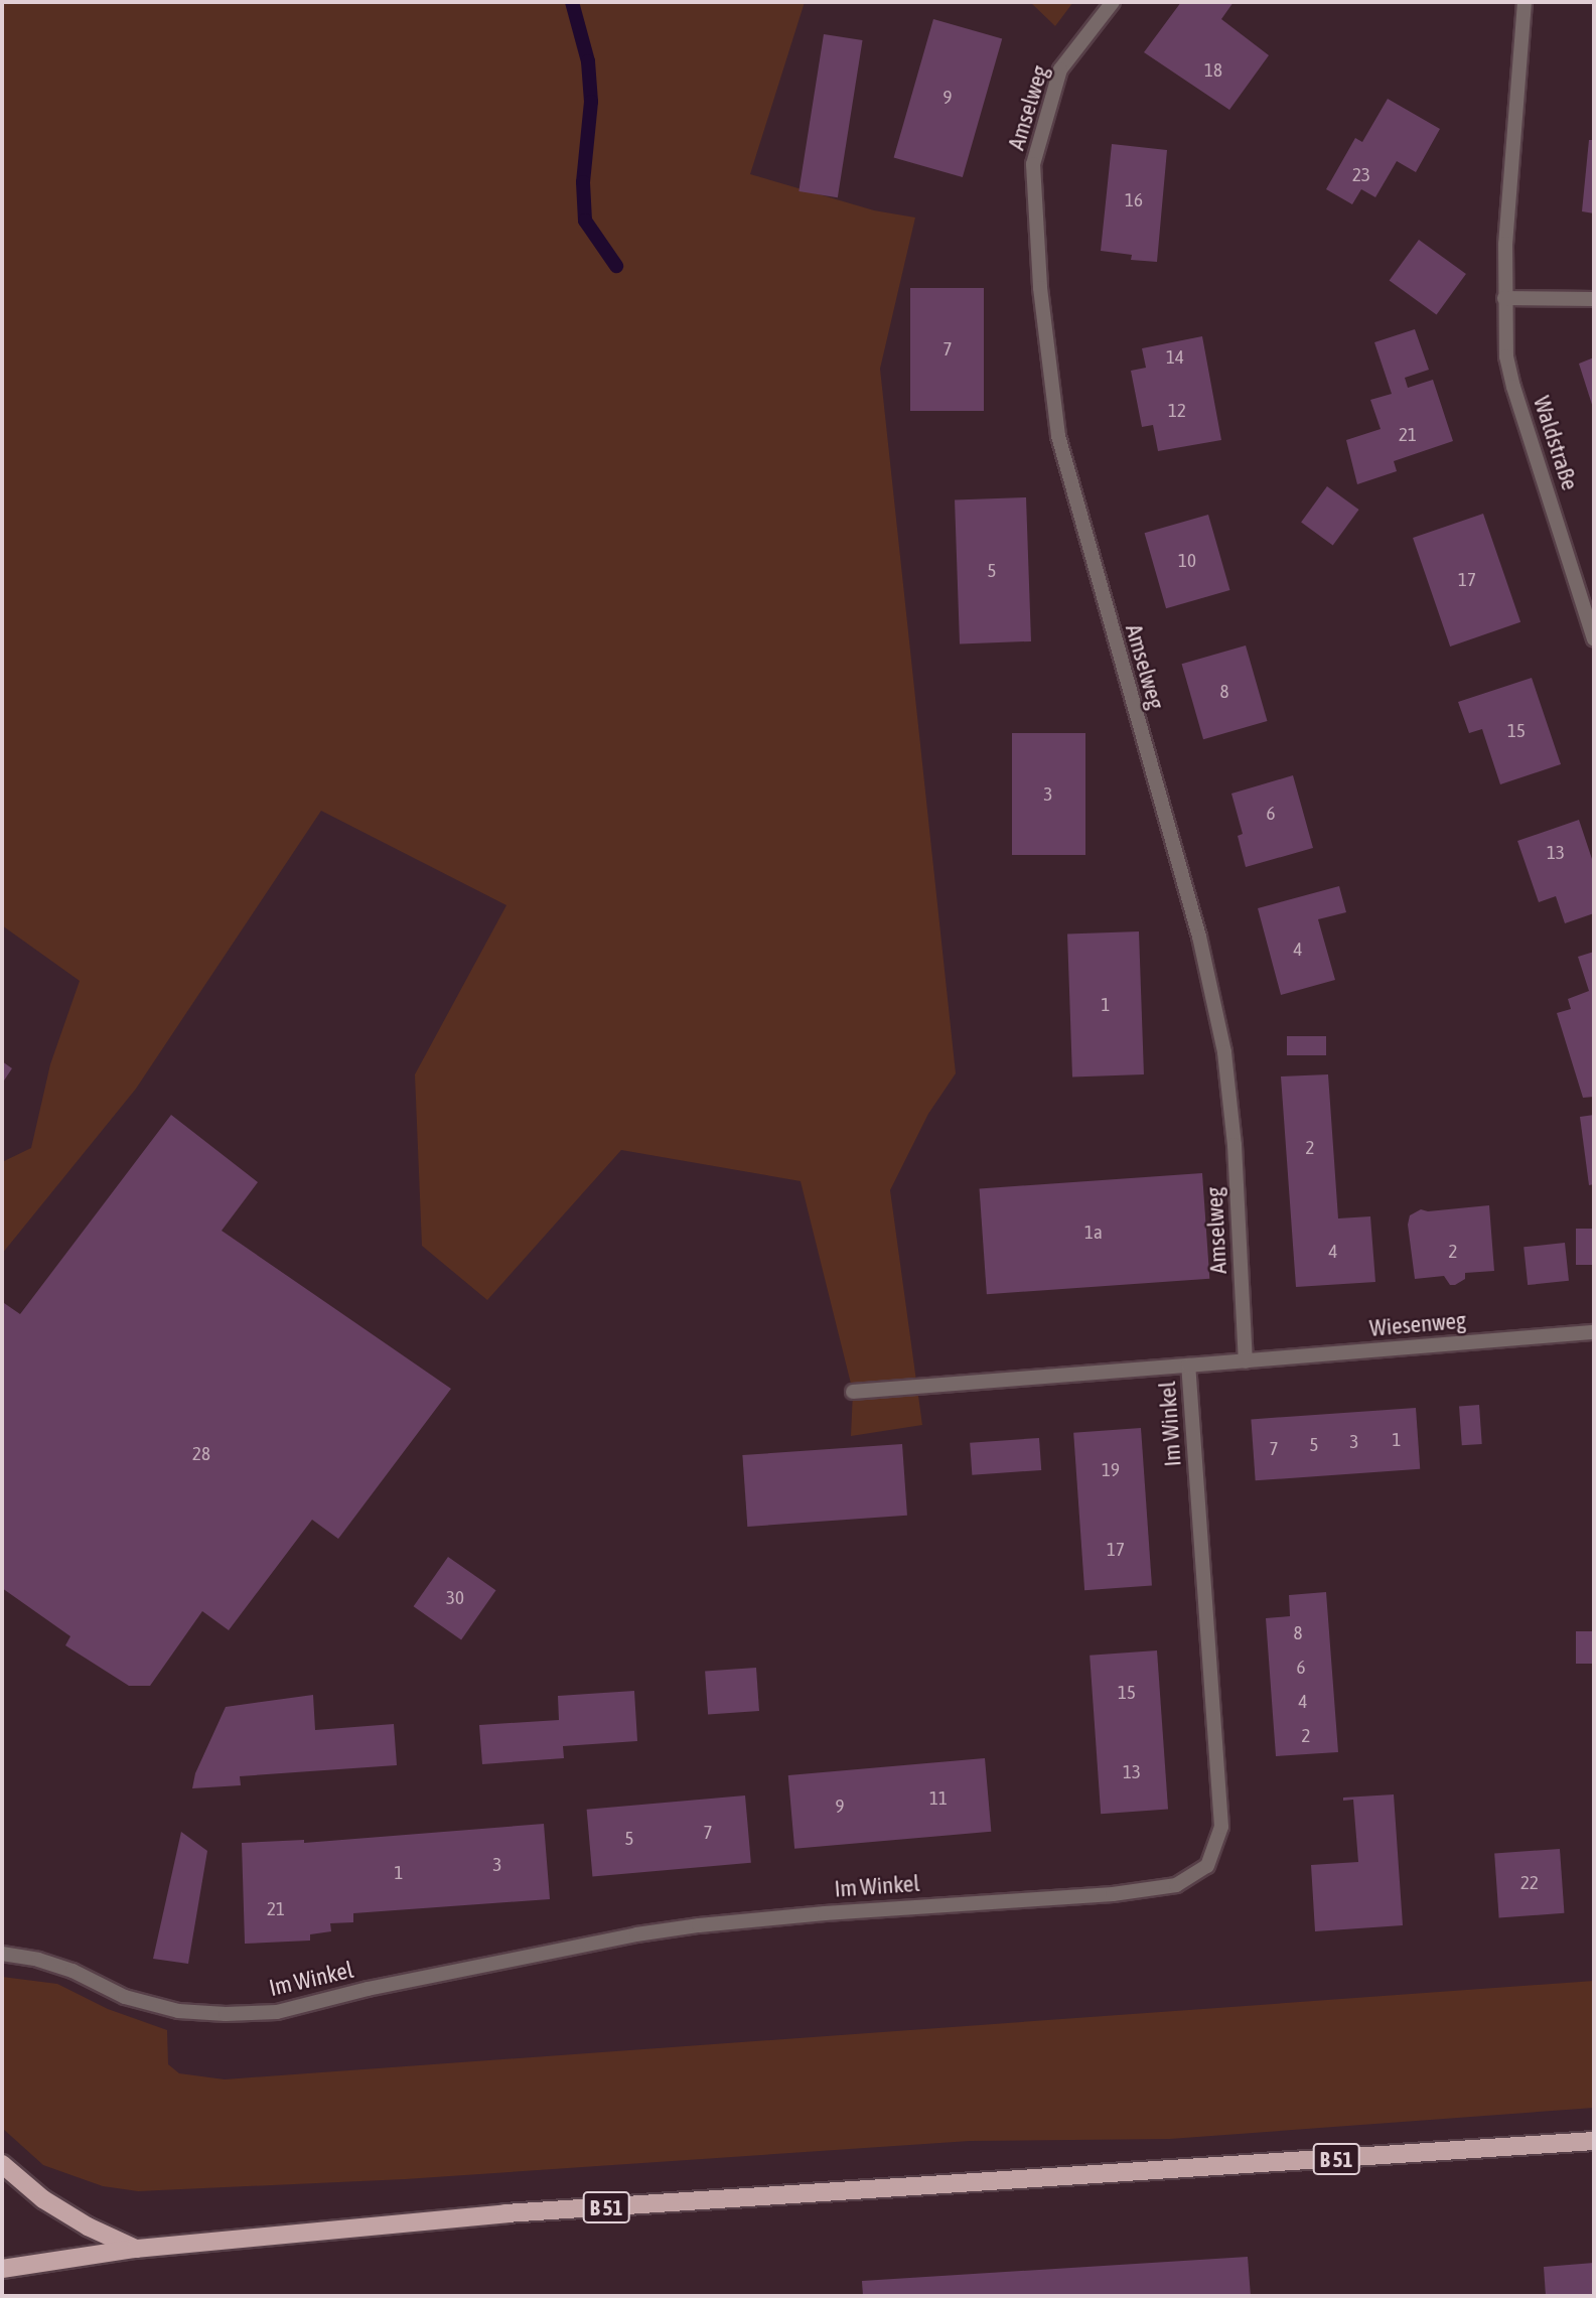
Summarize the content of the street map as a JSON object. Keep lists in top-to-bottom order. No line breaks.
{"streets":{"main road":["B 51"],"street":["Amselweg","Waldstraße","Wiesenweg","Im Winkel"]},"crossings":[["Amselweg","Wiesenweg"],["Amselweg","Im Winkel"],["Wiesenweg","Im Winkel"]],"house_numbers":["18","9","23","16","7","14","12","21","10","5","17","8","15","3","6","13","4","1","2","1a","4","2","1","3","5","7","28","19","17","30","8","6","15","4","2","13","11","9","7","5","3","1","22","21"]}
